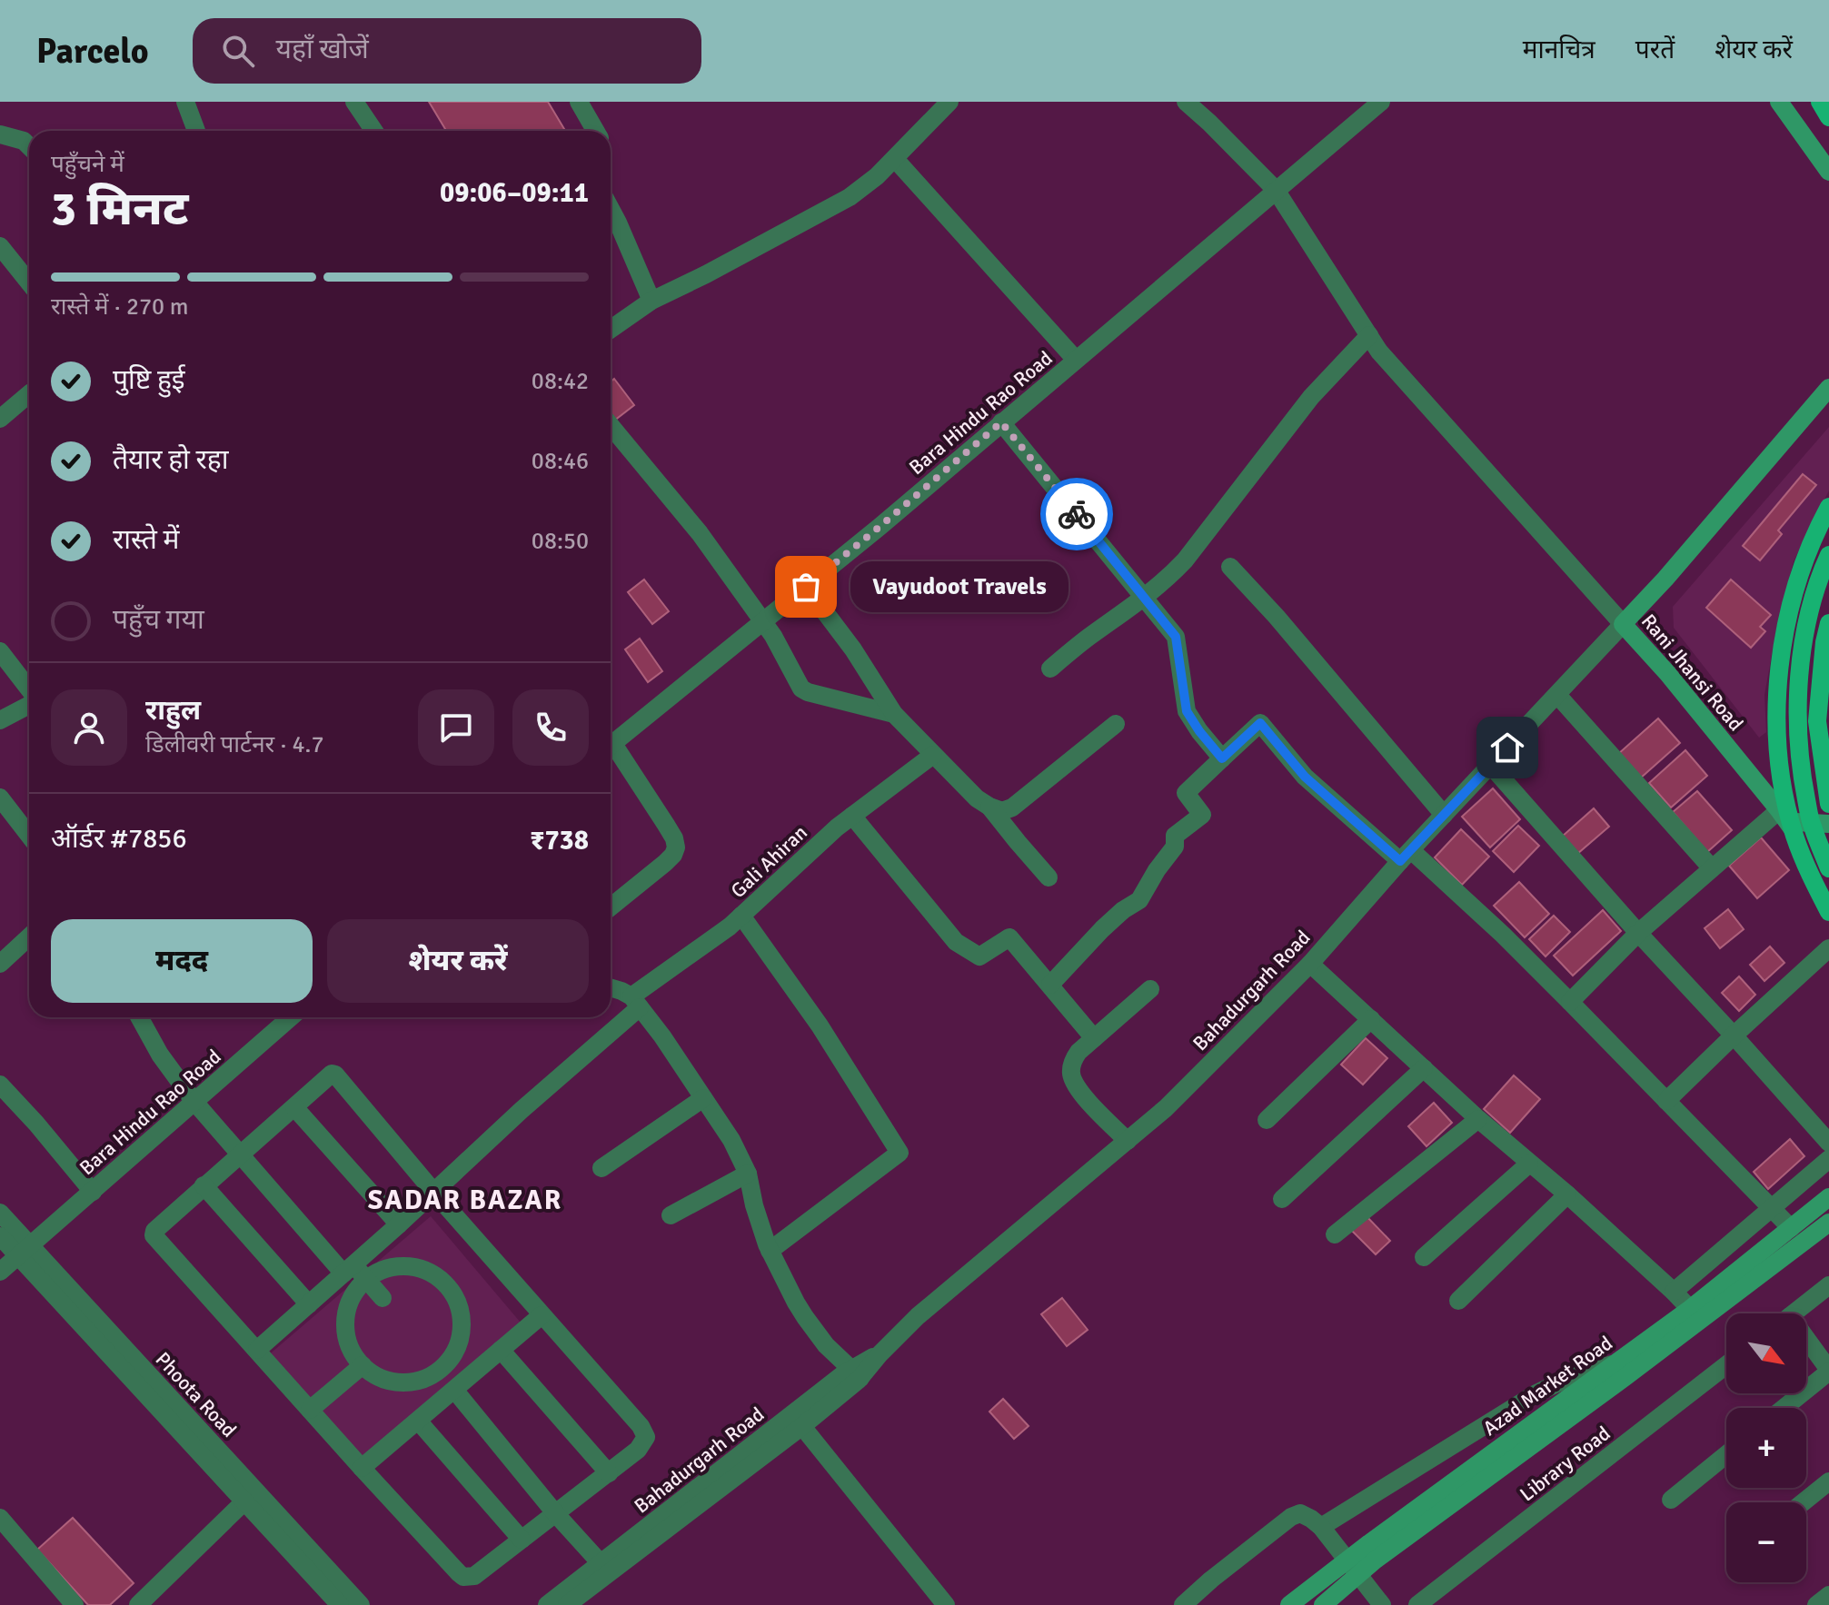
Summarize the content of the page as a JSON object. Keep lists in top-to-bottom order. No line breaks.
{"streets":{"main road":["Rani Jhansi Road","Azad Market Road"],"street":["Bara Hindu Rao Road","Gali Ahiran","Bahadurgarh Road","Phoota Road","Library Road"]},"crossings":[["Bara Hindu Rao Road","Phoota Road"],["Rani Jhansi Road","Bahadurgarh Road"]],"districts":["SADAR BAZAR"],"places":["Vayudoot Travels"],"north":"bottom right","page":{"header":"Parcelo","search":"यहाँ खोजें","nav":["मानचित्र","परतें","शेयर करें"],"heading":["3 मिनट","पहुँचने में","09:06–09:11"],"panel":["राहुल","डिलीवरी पार्टनर · 4.7","ऑर्डर #7856","₹738"],"bar":"रास्ते में · 270 m","list":[["पुष्टि हुई","08:42"],["तैयार हो रहा","08:46"],["रास्ते में","08:50"],"पहुँच गया"],"bubble":"Vayudoot Travels","buttons":["मदद","शेयर करें"],"map_buttons":["+","−"]}}
